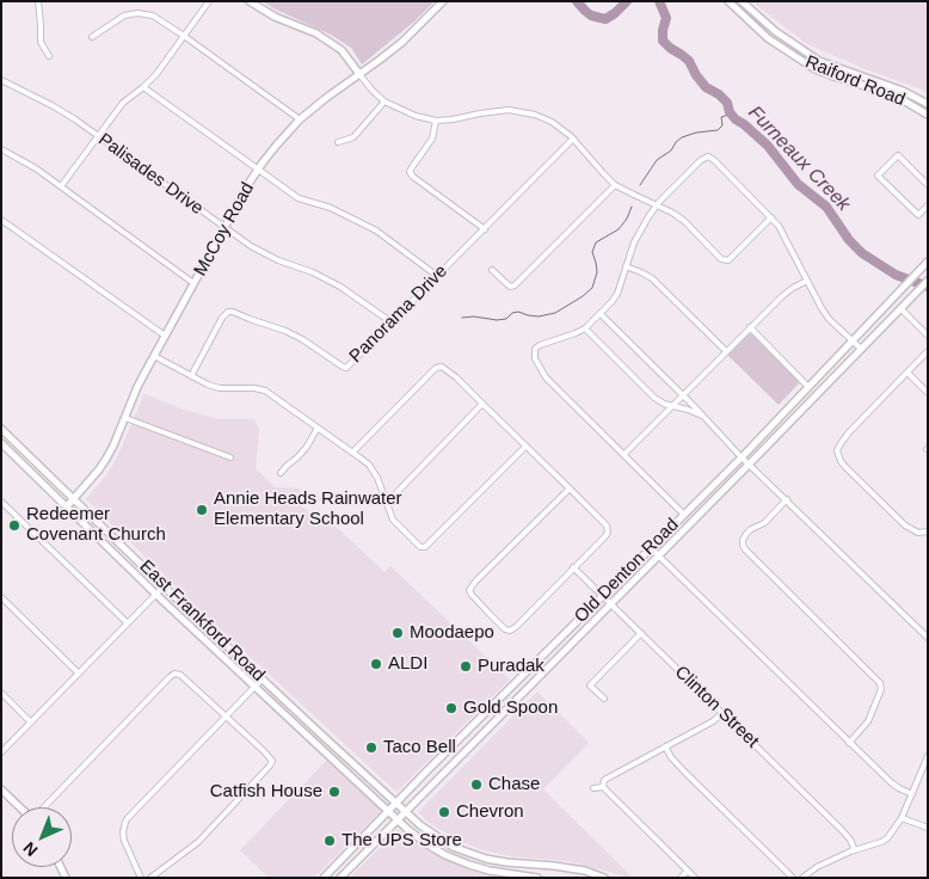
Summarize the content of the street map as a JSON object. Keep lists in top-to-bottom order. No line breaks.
{"streets":{"main road":["Raiford Road","McCoy Road","Old Denton Road","East Frankford Road"],"street":["Palisades Drive","Panorama Drive","Clinton Street"]},"crossings":[["Palisades Drive","McCoy Road"],["Palisades Drive","Panorama Drive"],["McCoy Road","East Frankford Road"],["Old Denton Road","East Frankford Road"],["Old Denton Road","Clinton Street"]],"water":["Furneaux Creek"],"places":["Annie Heads Rainwater Elementary School","Redeemer Covenant Church","Moodaepo","ALDI","Puradak","Gold Spoon","Taco Bell","Chase","Catfish House","Chevron","The UPS Store"],"north":"bottom left"}
